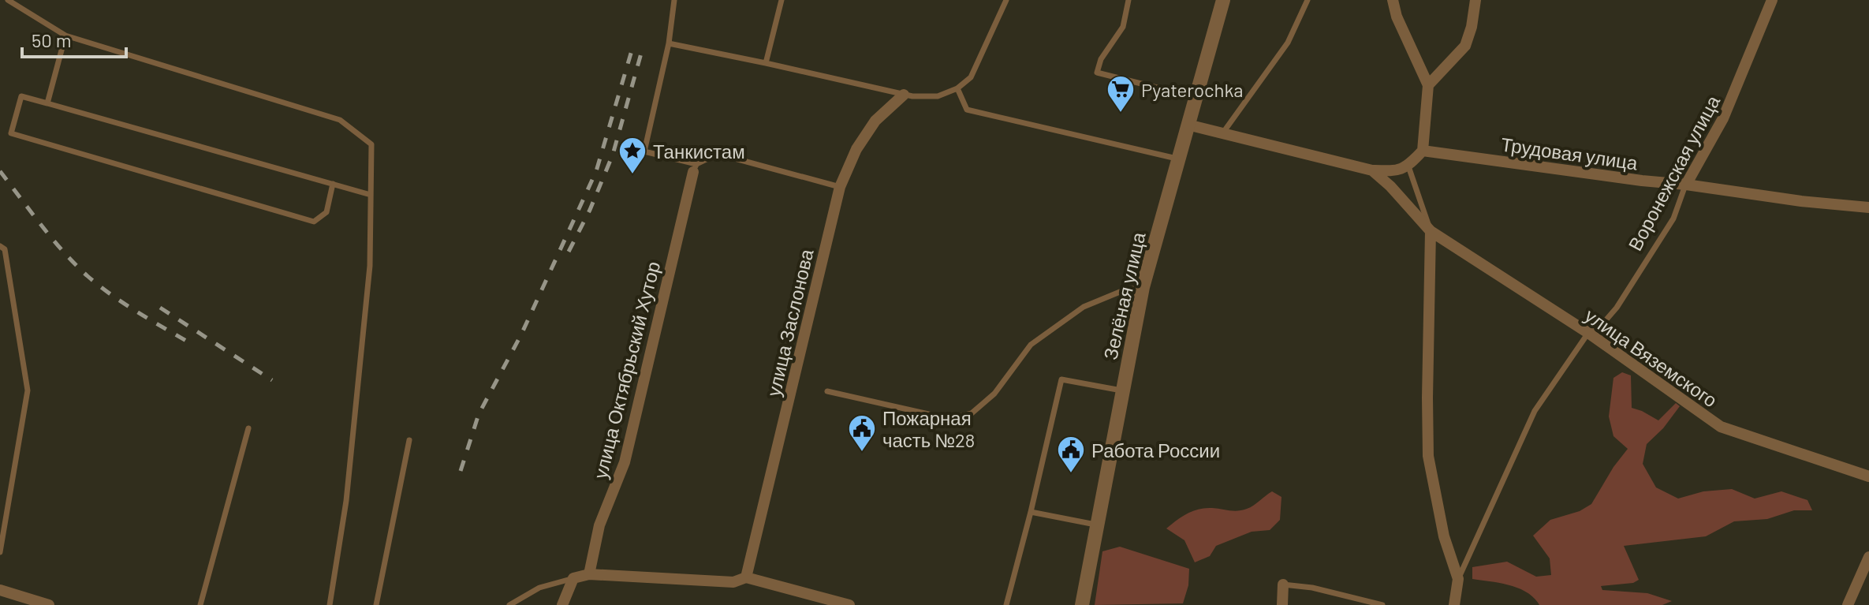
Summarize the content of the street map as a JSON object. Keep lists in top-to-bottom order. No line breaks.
{"streets":{"street":["Трудовая улица","Воронежская улица","Зелёная улица","улица Заслонова","улица Вяземского","улица Октябрьский Хутор"]},"crossings":[["Трудовая улица","Воронежская улица"],["Воронежская улица","улица Вяземского"]],"places":{"supermarket":["Pyaterochka"],"place":["Танкистам"],"public building":["Пожарная часть №28","Работа России"]},"scale_bar":"50 m"}
